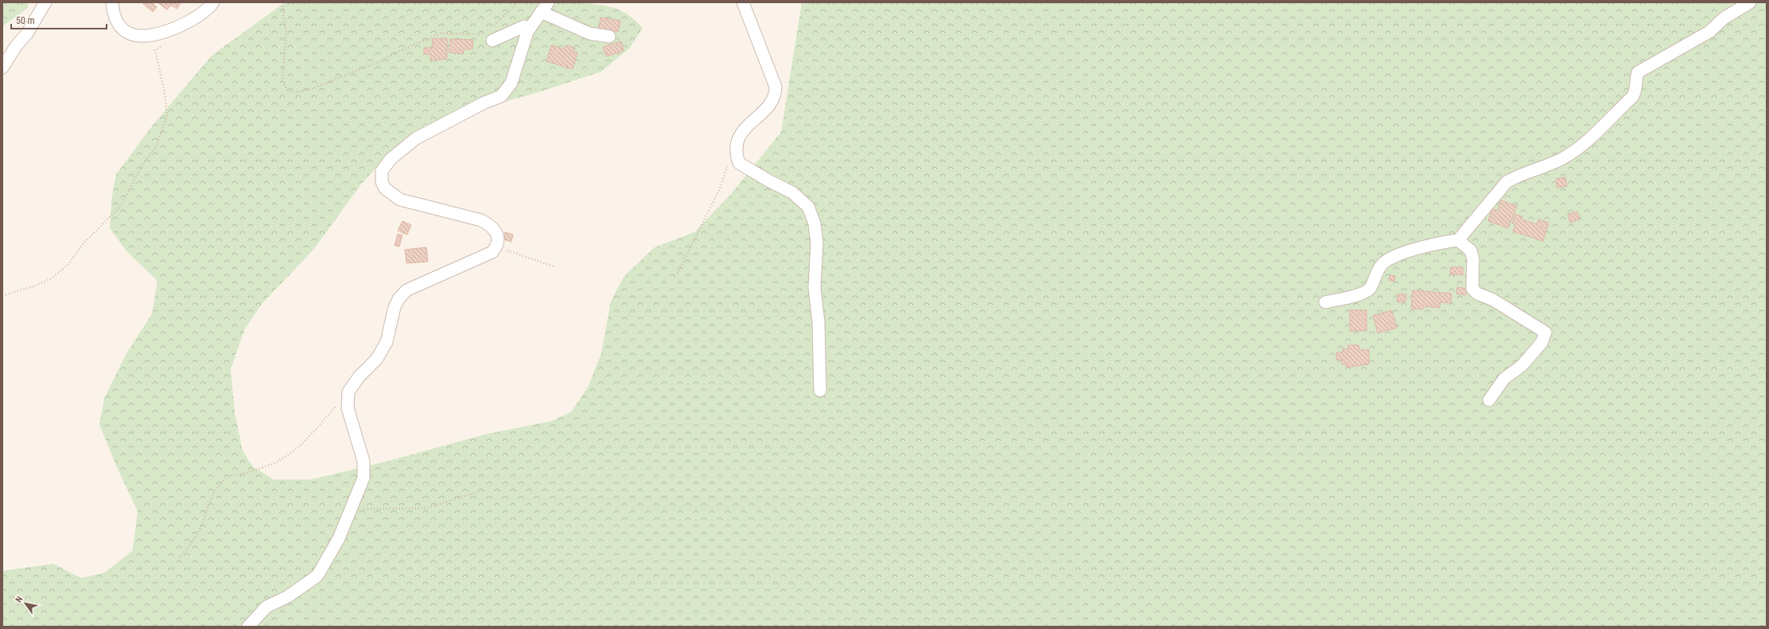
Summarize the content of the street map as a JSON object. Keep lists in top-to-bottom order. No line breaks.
{"scale_bar":"50 m","north":"top left"}
